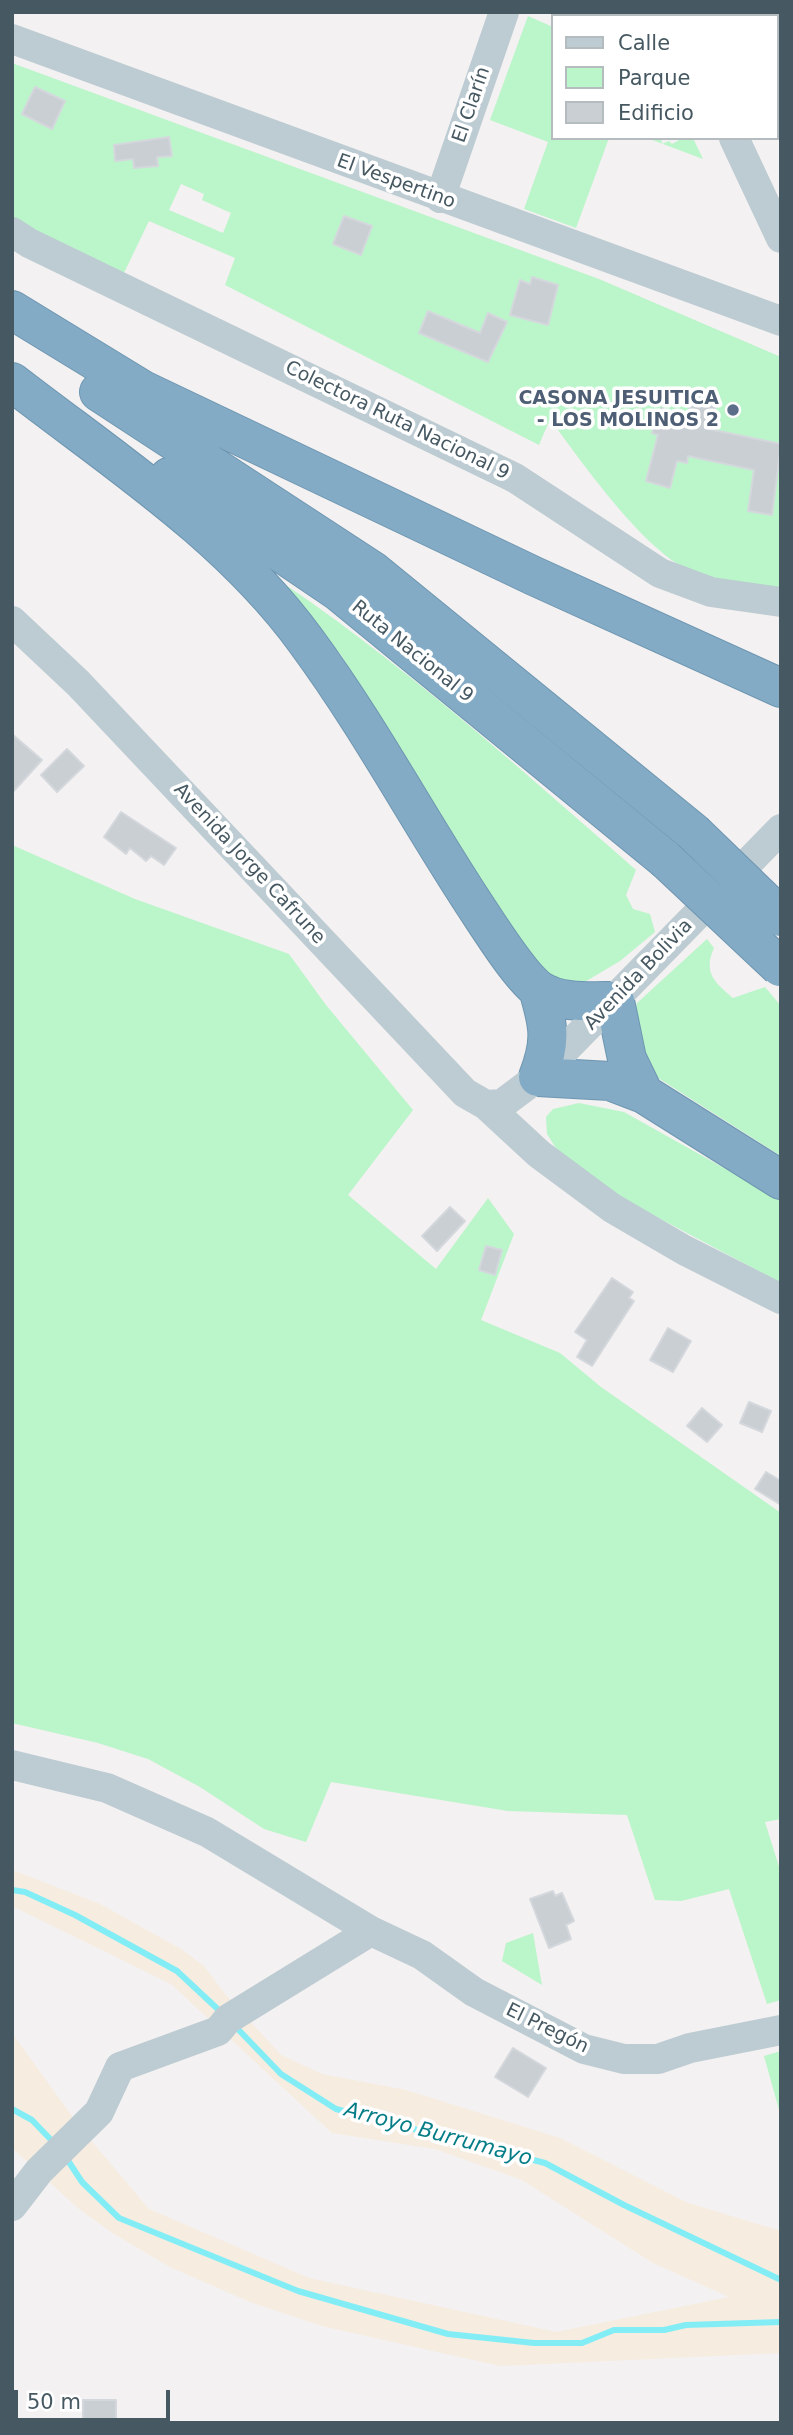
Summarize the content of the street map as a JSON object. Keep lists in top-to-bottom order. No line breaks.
{"streets":{"highway":["Ruta Nacional 9"],"street":["El Clarín","El Vespertino","Colectora Ruta Nacional 9","Avenida Jorge Cafrune","Avenida Bolivia","El Pregón"]},"crossings":[["El Clarín","El Vespertino"],["Avenida Jorge Cafrune","Avenida Bolivia"]],"water":["Arroyo Burrumayo"],"places":["CASONA JESUITICA - LOS MOLINOS 2"],"legend":["Calle","Parque","Edificio"],"scale_bar":"50 m"}
